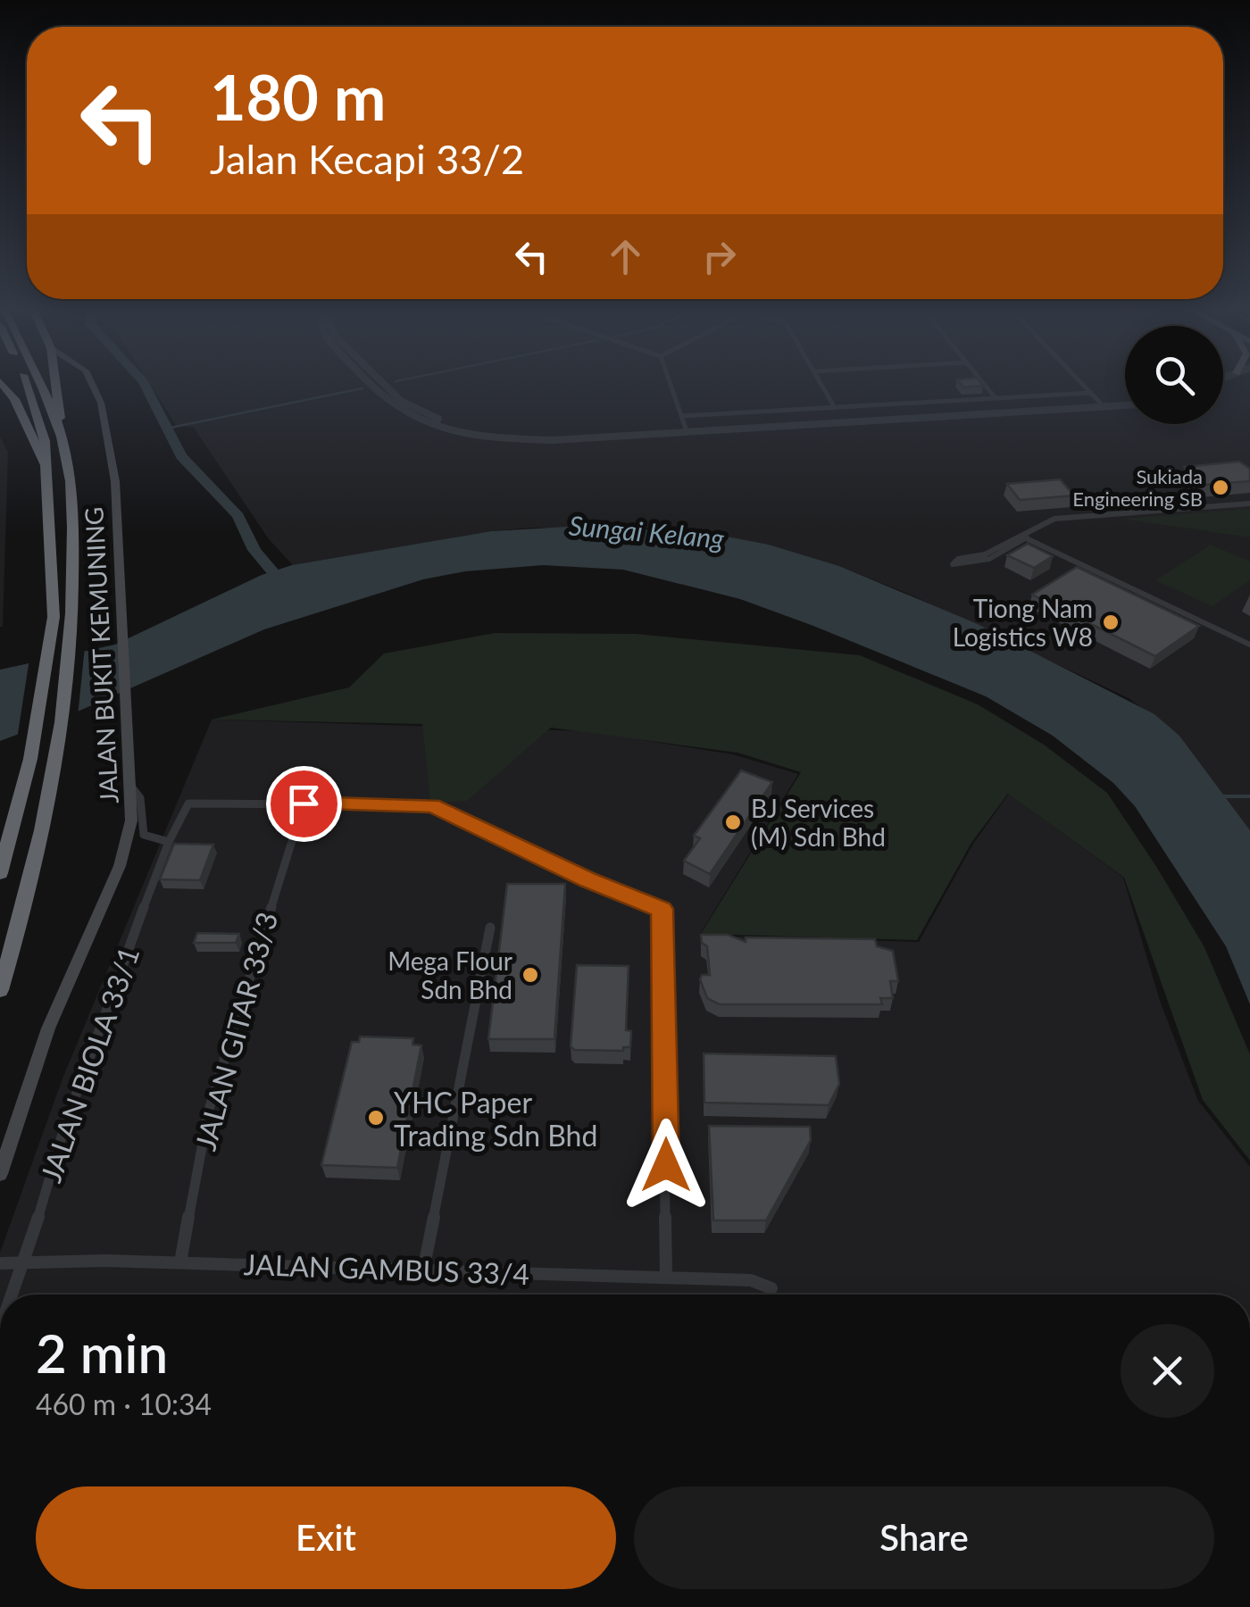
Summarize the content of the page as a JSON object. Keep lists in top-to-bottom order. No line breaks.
{"streets":{"main road":["JALAN BUKIT KEMUNING"],"street":["JALAN GITAR 33/3","JALAN BIOLA 33/1","JALAN GAMBUS 33/4"]},"crossings":[["JALAN GITAR 33/3","JALAN BIOLA 33/1"],["JALAN GITAR 33/3","JALAN GAMBUS 33/4"],["JALAN BIOLA 33/1","JALAN GAMBUS 33/4"]],"water":["Sungai Kelang"],"places":["Sukiada Engineering SB","Tiong Nam Logistics W8","BJ Services (M) Sdn Bhd","Mega Flour Sdn Bhd","YHC Paper Trading Sdn Bhd"],"page":{"turn":["180 m","Jalan Kecapi 33/2"],"heading":["2 min","460 m · 10:34"],"buttons":["Exit","Share"]}}
